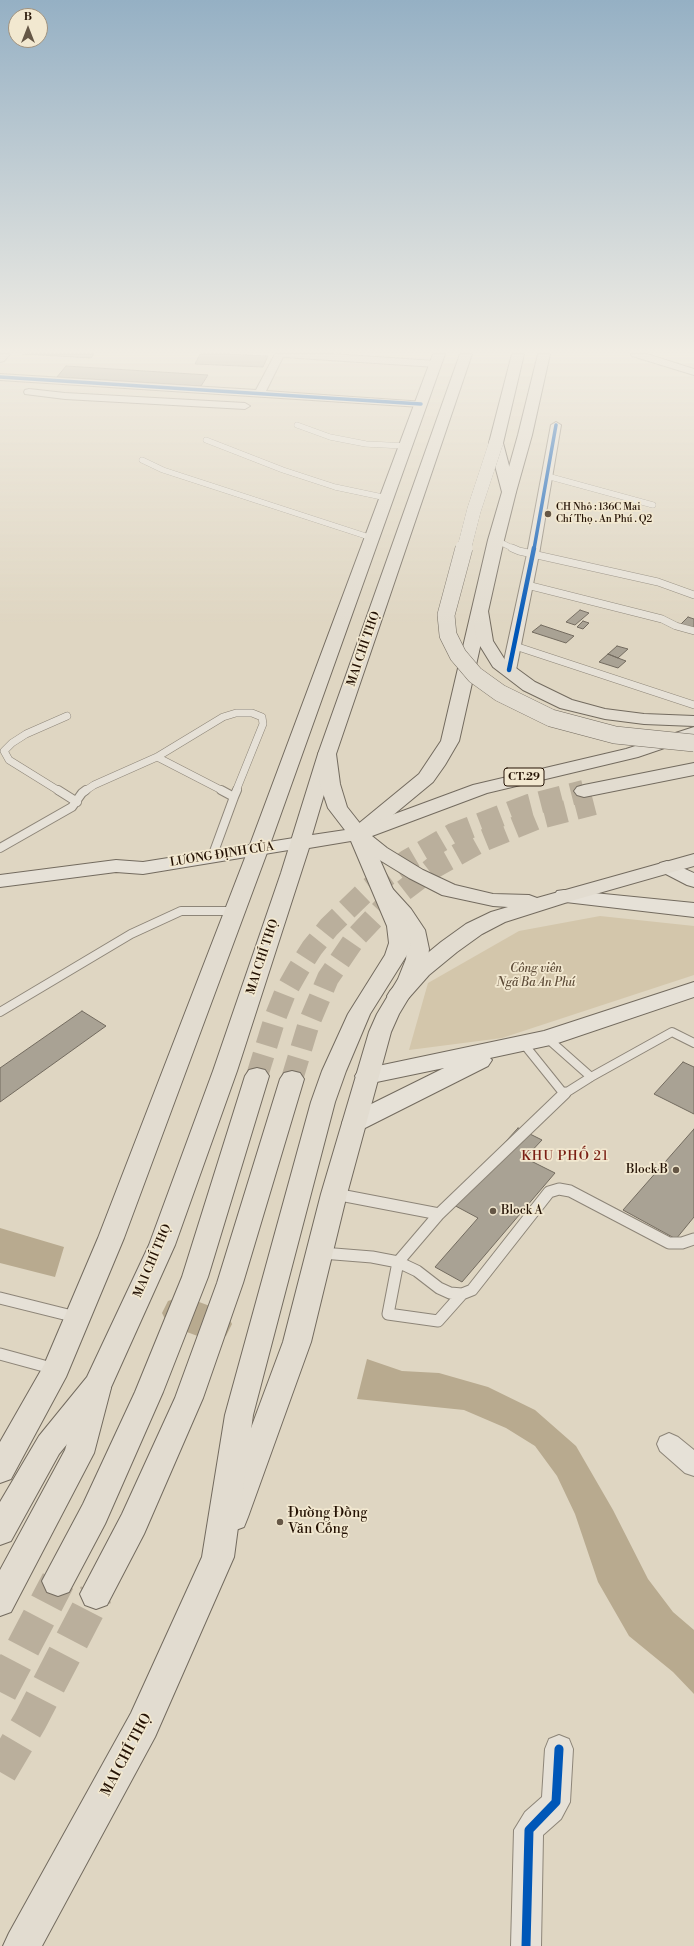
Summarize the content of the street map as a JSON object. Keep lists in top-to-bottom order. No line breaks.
{"streets":{"main road":["MAI CHÍ THỌ","CT.29","LƯƠNG ĐỊNH CỦA"]},"crossings":[["MAI CHÍ THỌ","CT.29"],["MAI CHÍ THỌ","LƯƠNG ĐỊNH CỦA"]],"districts":["KHU PHỐ 21"],"parks":["Công viên Ngã Ba An Phú"],"places":["CH Nhỏ : 136C Mai Chí Thọ . An Phú . Q2","Block B","Block A","Đường Đồng Văn Cống"],"north":"top"}
